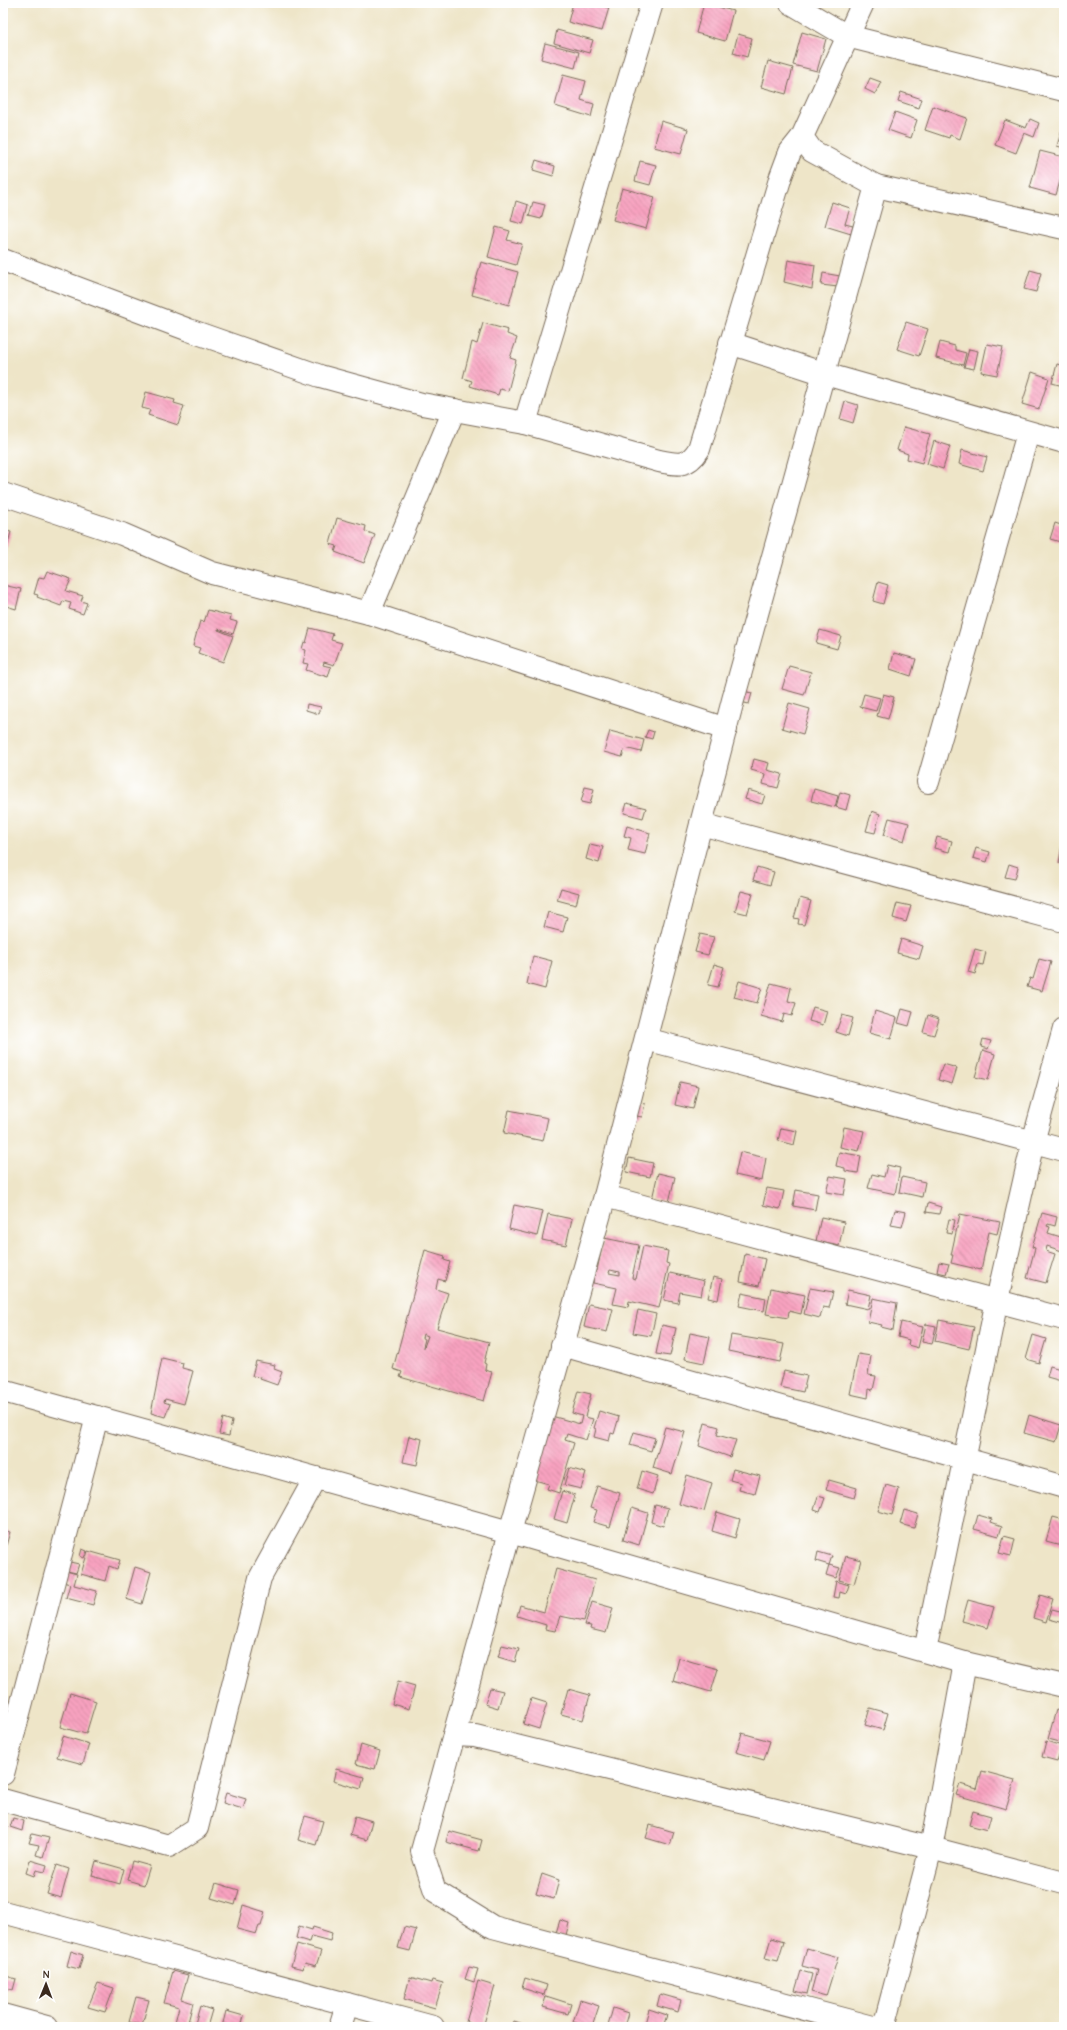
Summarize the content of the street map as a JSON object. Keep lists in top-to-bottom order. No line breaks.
{"north":"top"}
